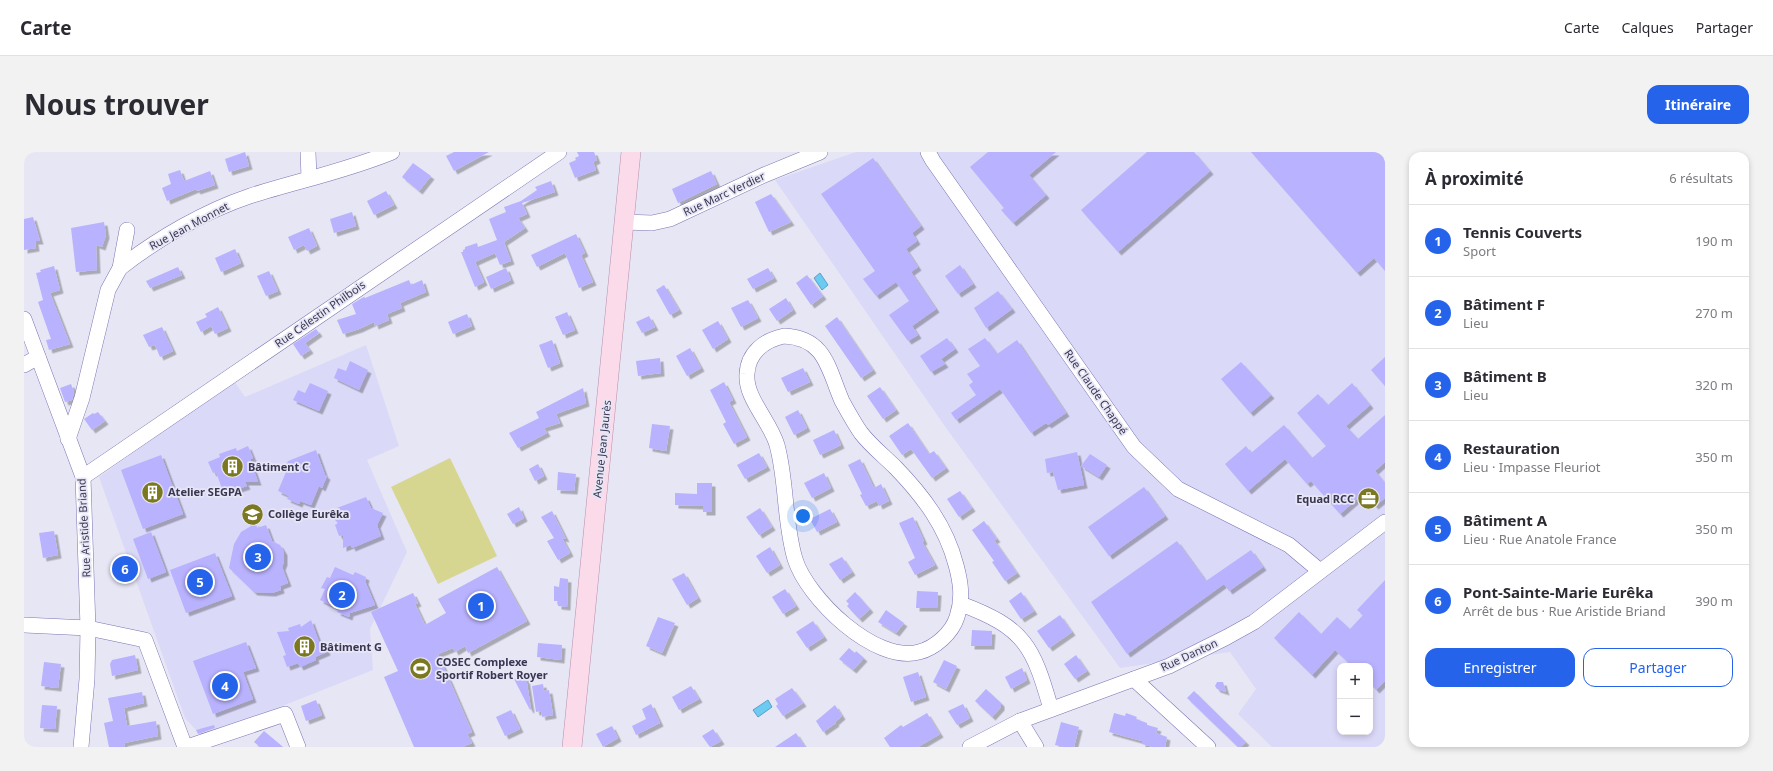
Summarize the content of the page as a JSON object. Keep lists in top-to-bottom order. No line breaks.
{"streets":{"main road":["Avenue Jean Jaurès"],"street":["Rue Marc Verdier","Rue Jean Monnet","Rue Célestin Philbois","Rue Claude Chappé","Rue Aristide Briand","Rue Danton"]},"crossings":[["Rue Marc Verdier","Avenue Jean Jaurès"],["Rue Célestin Philbois","Rue Aristide Briand"],["Rue Claude Chappé","Rue Danton"]],"places":{"building":["Bâtiment C","Atelier SEGPA","Bâtiment G"],"office":["Equad RCC"],"school or university":["Collège Eurêka"],"sports":["COSEC Complexe Sportif Robert Royer"]},"page":{"header":"Carte","nav":["Carte","Calques","Partager"],"title":"Nous trouver","buttons":["Itinéraire",["Enregistrer","Partager"]],"heading":["À proximité","6 résultats"],"list":[{"mark":"1","name":"Tennis Couverts","note":"Sport","value":"190 m"},{"mark":"2","name":"Bâtiment F","note":"Lieu","value":"270 m"},{"mark":"3","name":"Bâtiment B","note":"Lieu","value":"320 m"},{"mark":"4","name":"Restauration","note":"Lieu · Impasse Fleuriot","value":"350 m"},{"mark":"5","name":"Bâtiment A","note":"Lieu · Rue Anatole France","value":"350 m"},{"mark":"6","name":"Pont-Sainte-Marie Eurêka","note":"Arrêt de bus · Rue Aristide Briand","value":"390 m"}],"pins":["3","6","5","2","1","4"],"map_buttons":["+","−"]}}
